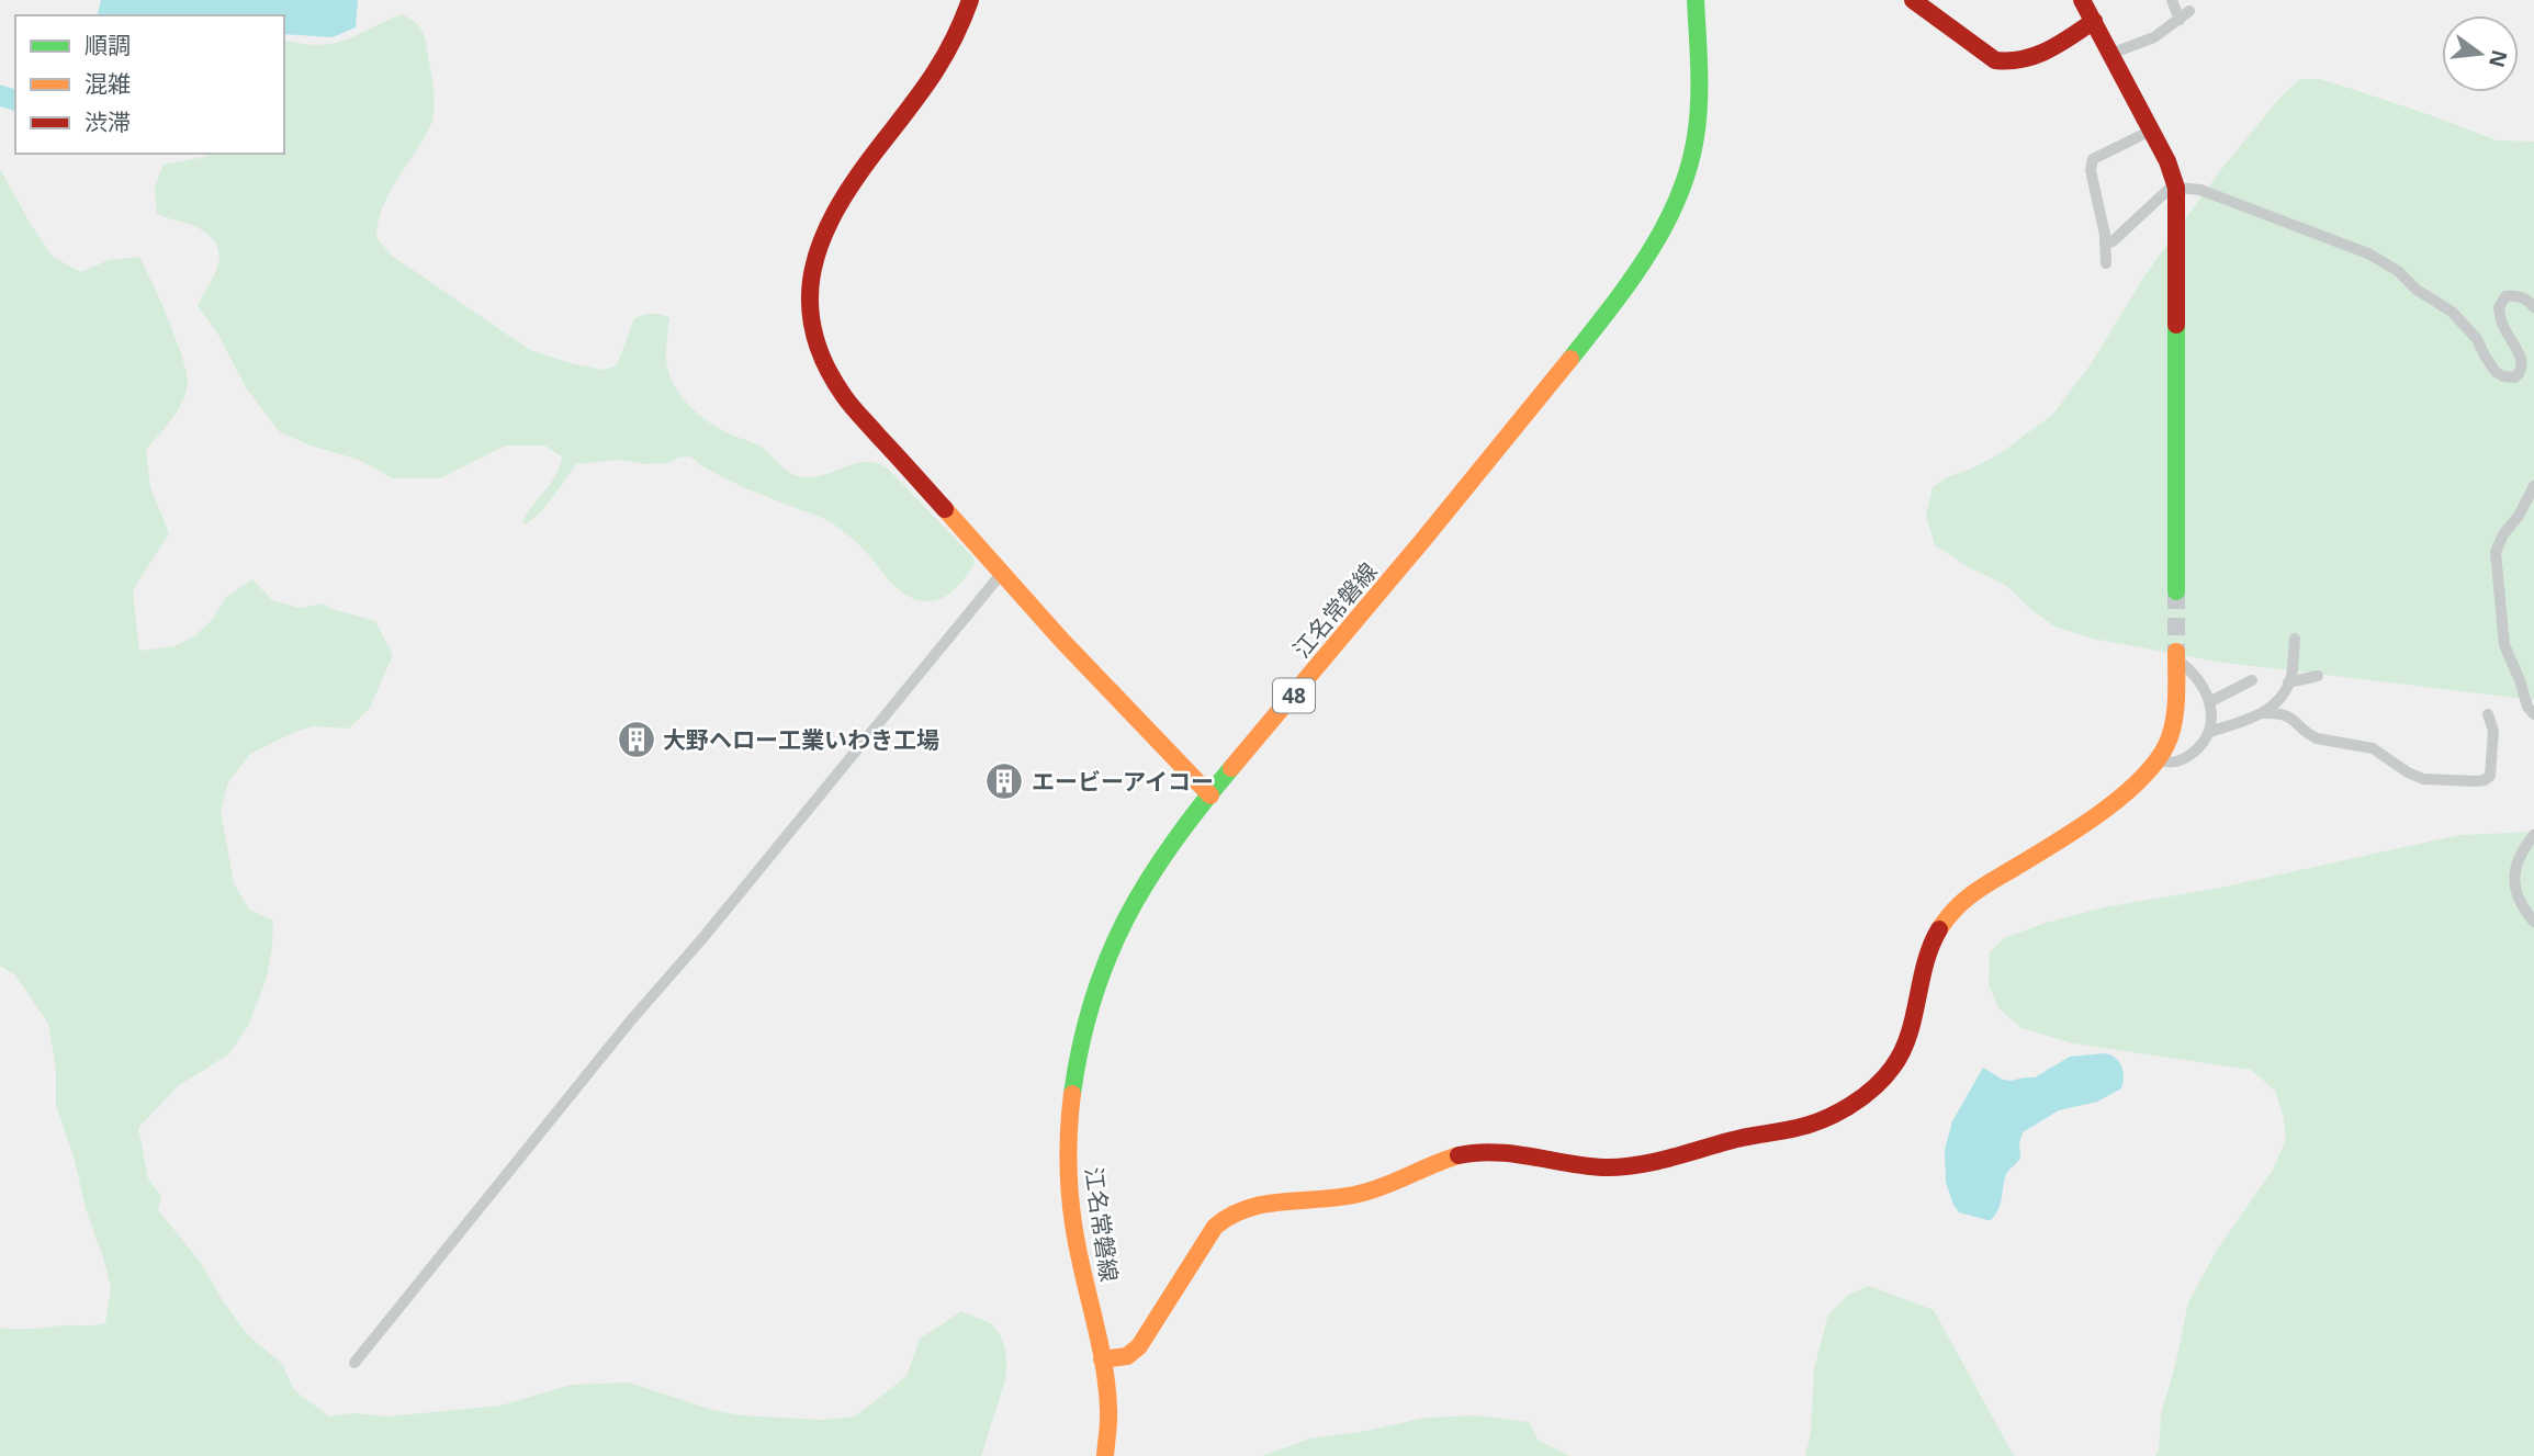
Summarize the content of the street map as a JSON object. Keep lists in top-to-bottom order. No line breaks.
{"streets":{"street":["江名常磐線","48"]},"places":{"building":["大野ヘロー工業いわき工場","エービーアイコー"]},"legend":["順調","混雑","渋滞"],"north":"right"}
